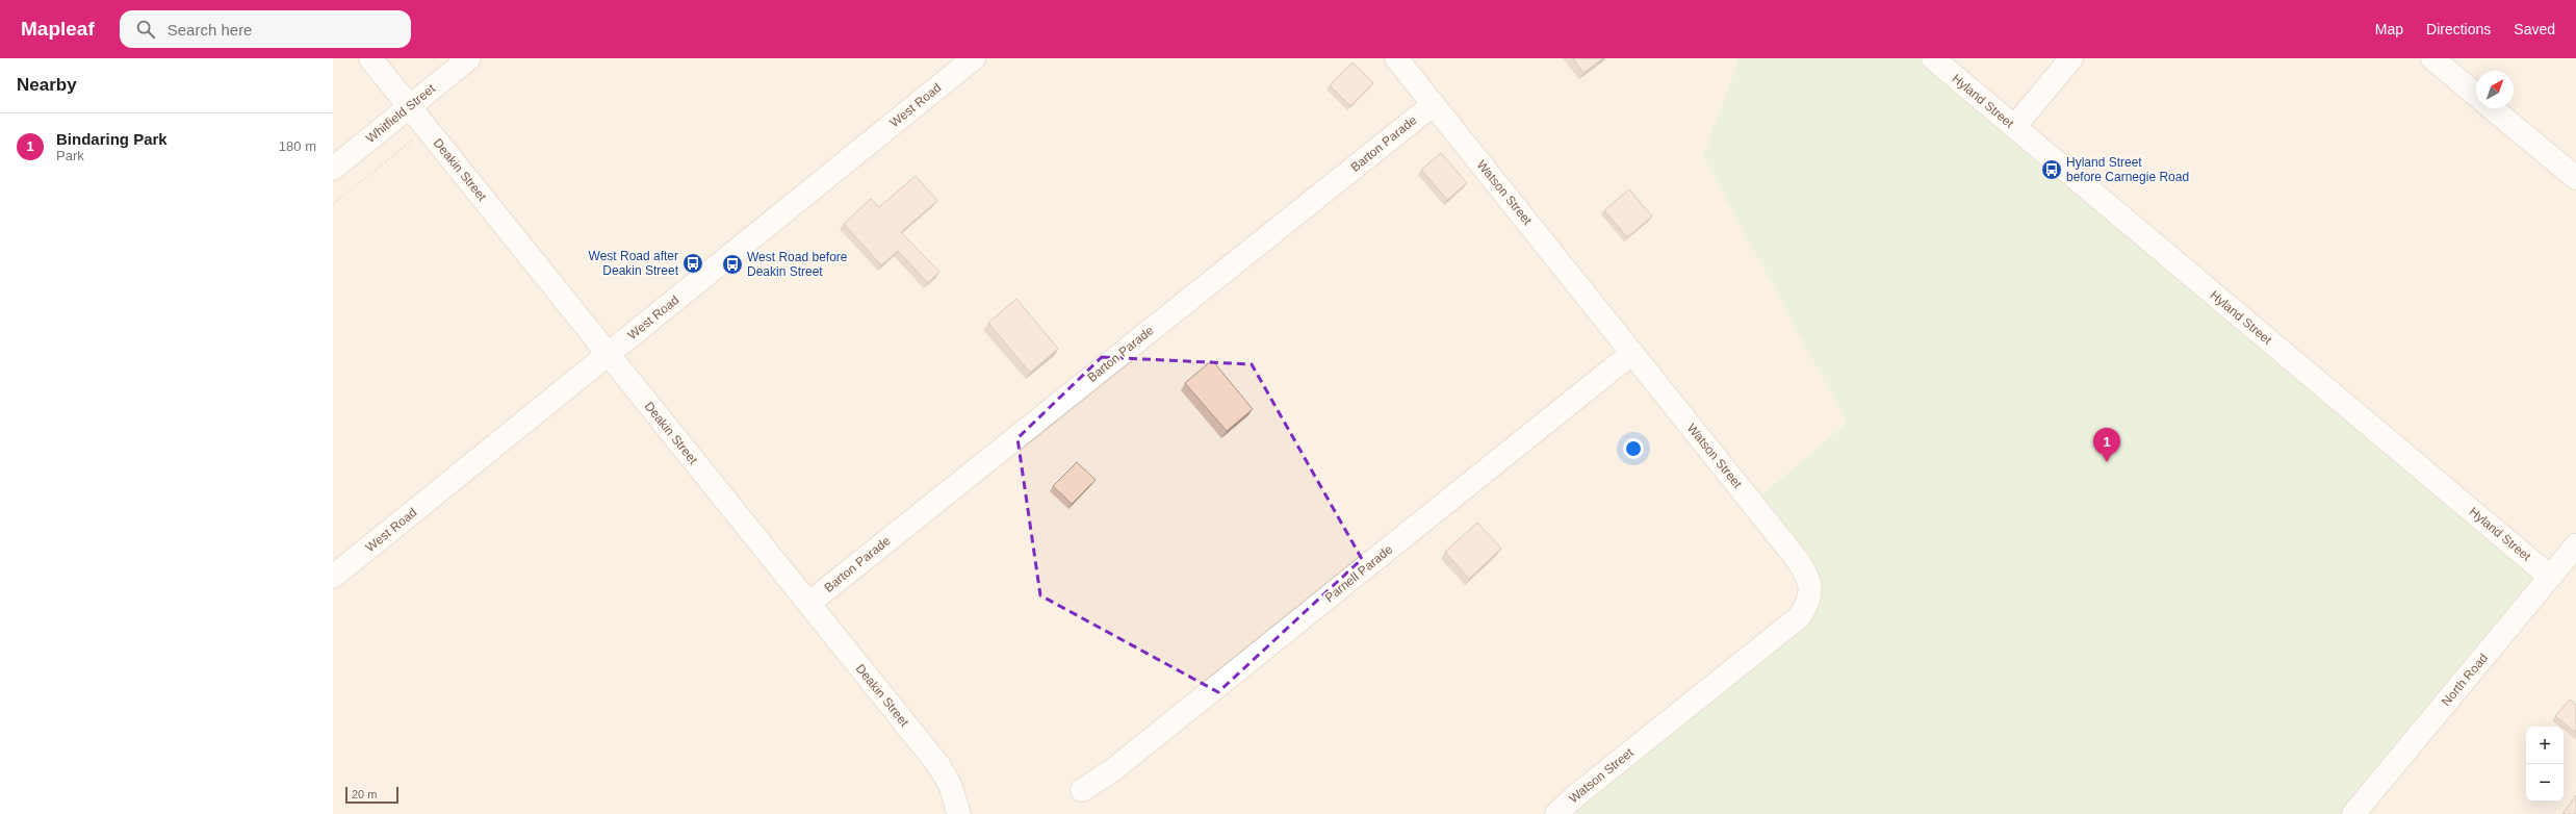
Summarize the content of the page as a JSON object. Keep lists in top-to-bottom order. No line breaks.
{"streets":{"street":["Hyland Street","West Road","Whitfield Street","Barton Parade","Deakin Street","Watson Street","Parnell Parade","North Road"]},"crossings":[["Hyland Street","North Road"],["West Road","Deakin Street"],["Whitfield Street","Deakin Street"],["Barton Parade","Deakin Street"],["Barton Parade","Watson Street"],["Watson Street","Parnell Parade"]],"places":{"bus stop":["Hyland Street before Carnegie Road","West Road after Deakin Street","West Road before Deakin Street"]},"scale_bar":"20 m","north":"top right","page":{"header":"Mapleaf","search":"Search here","nav":["Map","Directions","Saved"],"heading":"Nearby","list":[{"mark":"1","name":"Bindaring Park","note":"Park","value":"180 m"}],"pins":"1","map_buttons":["+","−"],"scale":"20 m"}}
